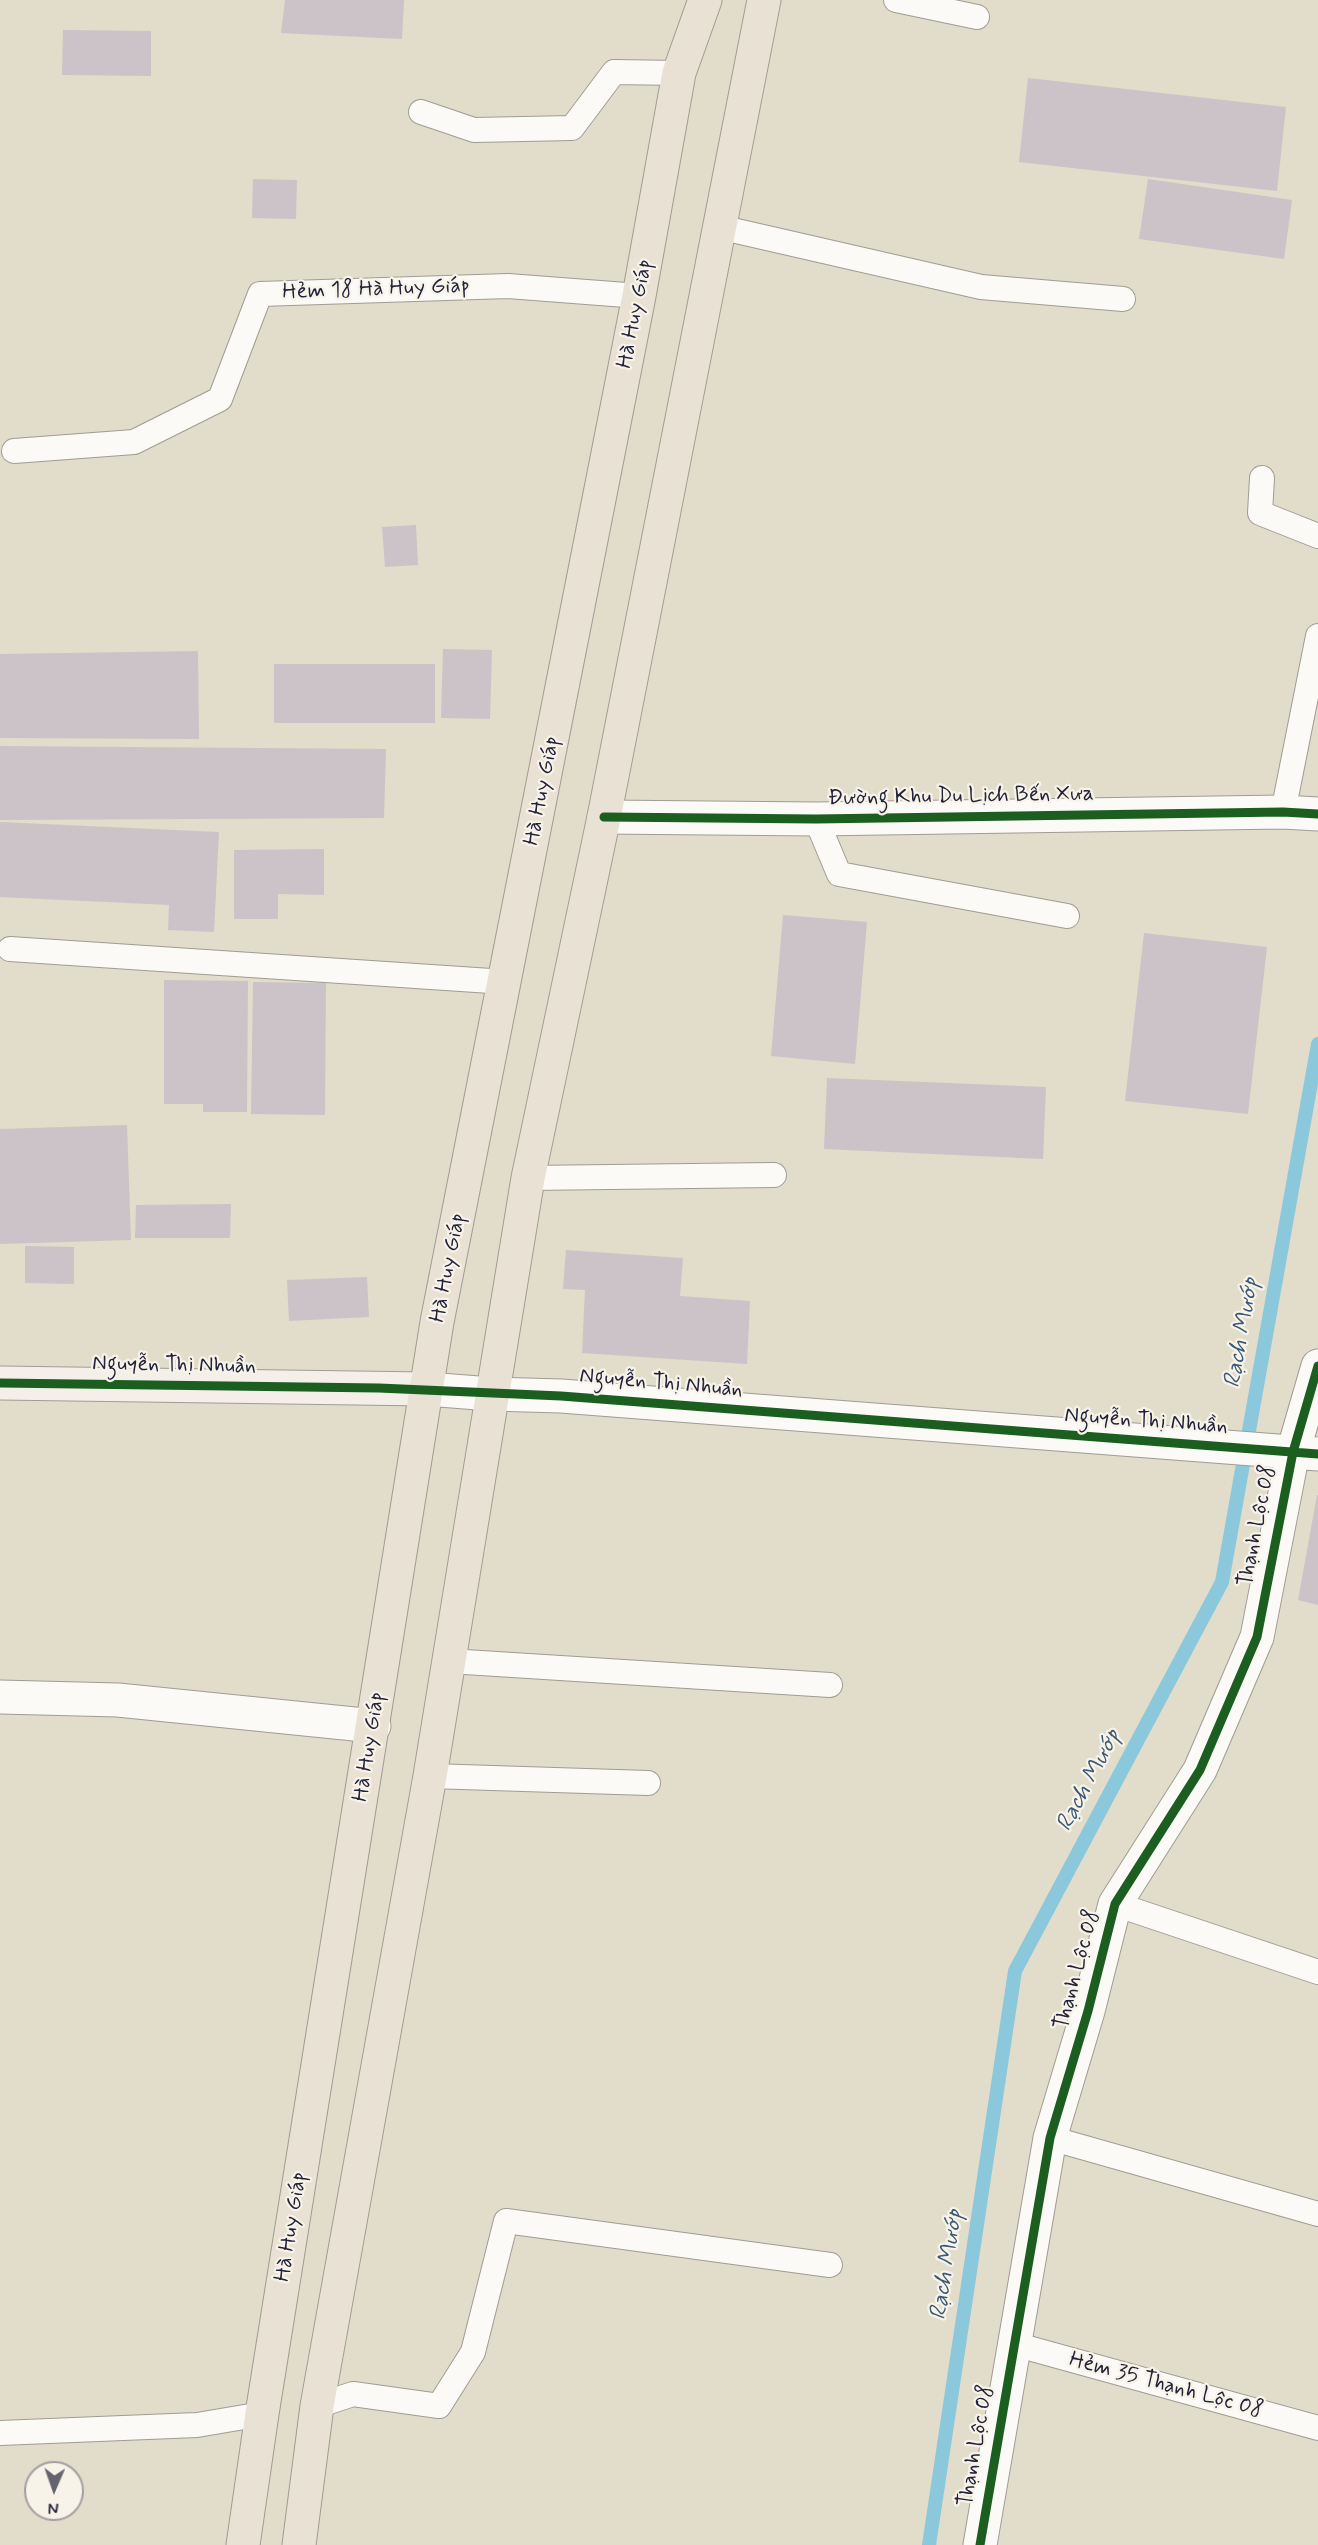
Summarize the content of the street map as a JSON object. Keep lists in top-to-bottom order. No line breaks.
{"streets":{"main road":["Hà Huy Giáp"],"street":["Đường Khu Du Lịch Bến Xưa","Nguyễn Thị Nhuần","Thạnh Lộc 08"],"lane":["Hẻm 18 Hà Huy Giáp","Hẻm 35 Thạnh Lộc 08"]},"crossings":[["Hẻm 18 Hà Huy Giáp","Hà Huy Giáp"],["Hà Huy Giáp","Nguyễn Thị Nhuần"],["Nguyễn Thị Nhuần","Thạnh Lộc 08"],["Thạnh Lộc 08","Hẻm 35 Thạnh Lộc 08"]],"water":["Rạch Mướp"],"north":"bottom"}
